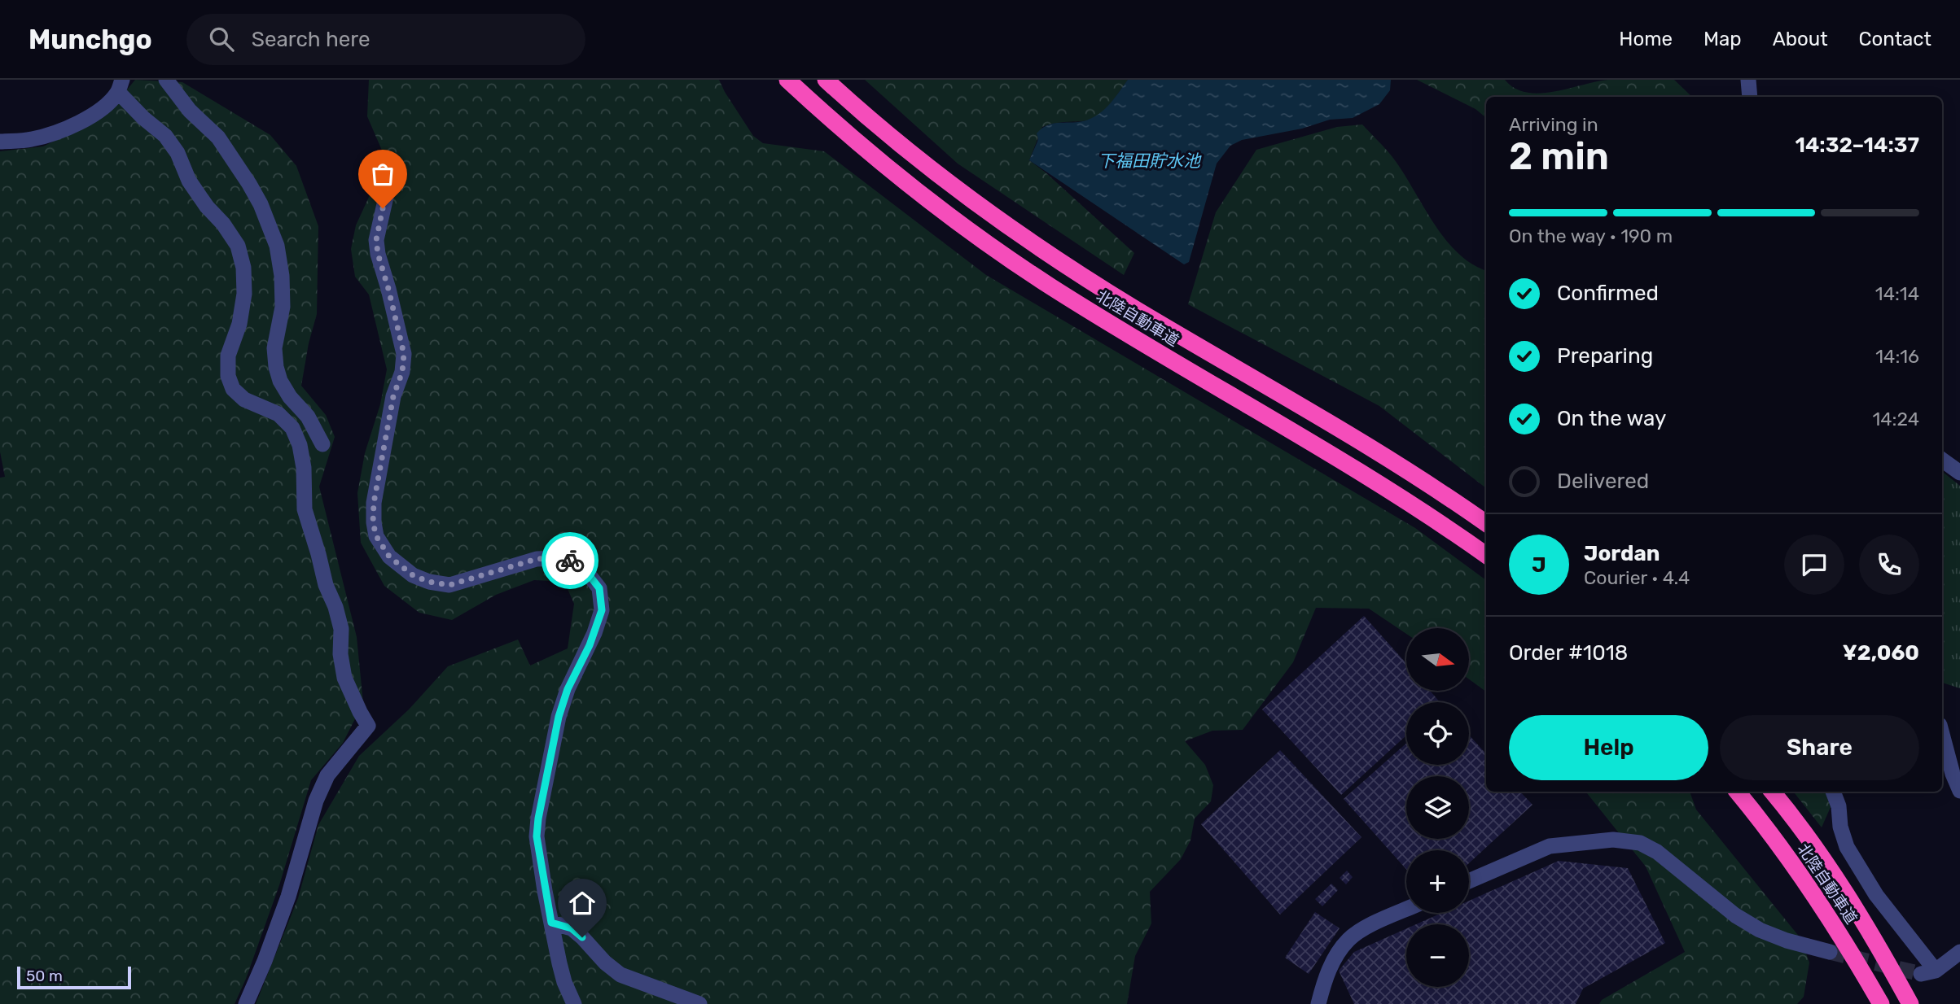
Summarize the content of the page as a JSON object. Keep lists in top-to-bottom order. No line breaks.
{"streets":{"highway":["北陸自動車道"]},"water":["下福田貯水池"],"scale_bar":"50 m","north":"right","page":{"header":"Munchgo","search":"Search here","nav":["Home","Map","About","Contact"],"heading":["2 min","Arriving in","14:32–14:37"],"panel":["Jordan","Courier · 4.4","Order #1018","¥2,060"],"bar":"On the way · 190 m","list":[["Confirmed","14:14"],["Preparing","14:16"],["On the way","14:24"],"Delivered"],"round":"J","map_buttons":["+","−"],"buttons":["Help","Share"],"scale":"50 m"}}
